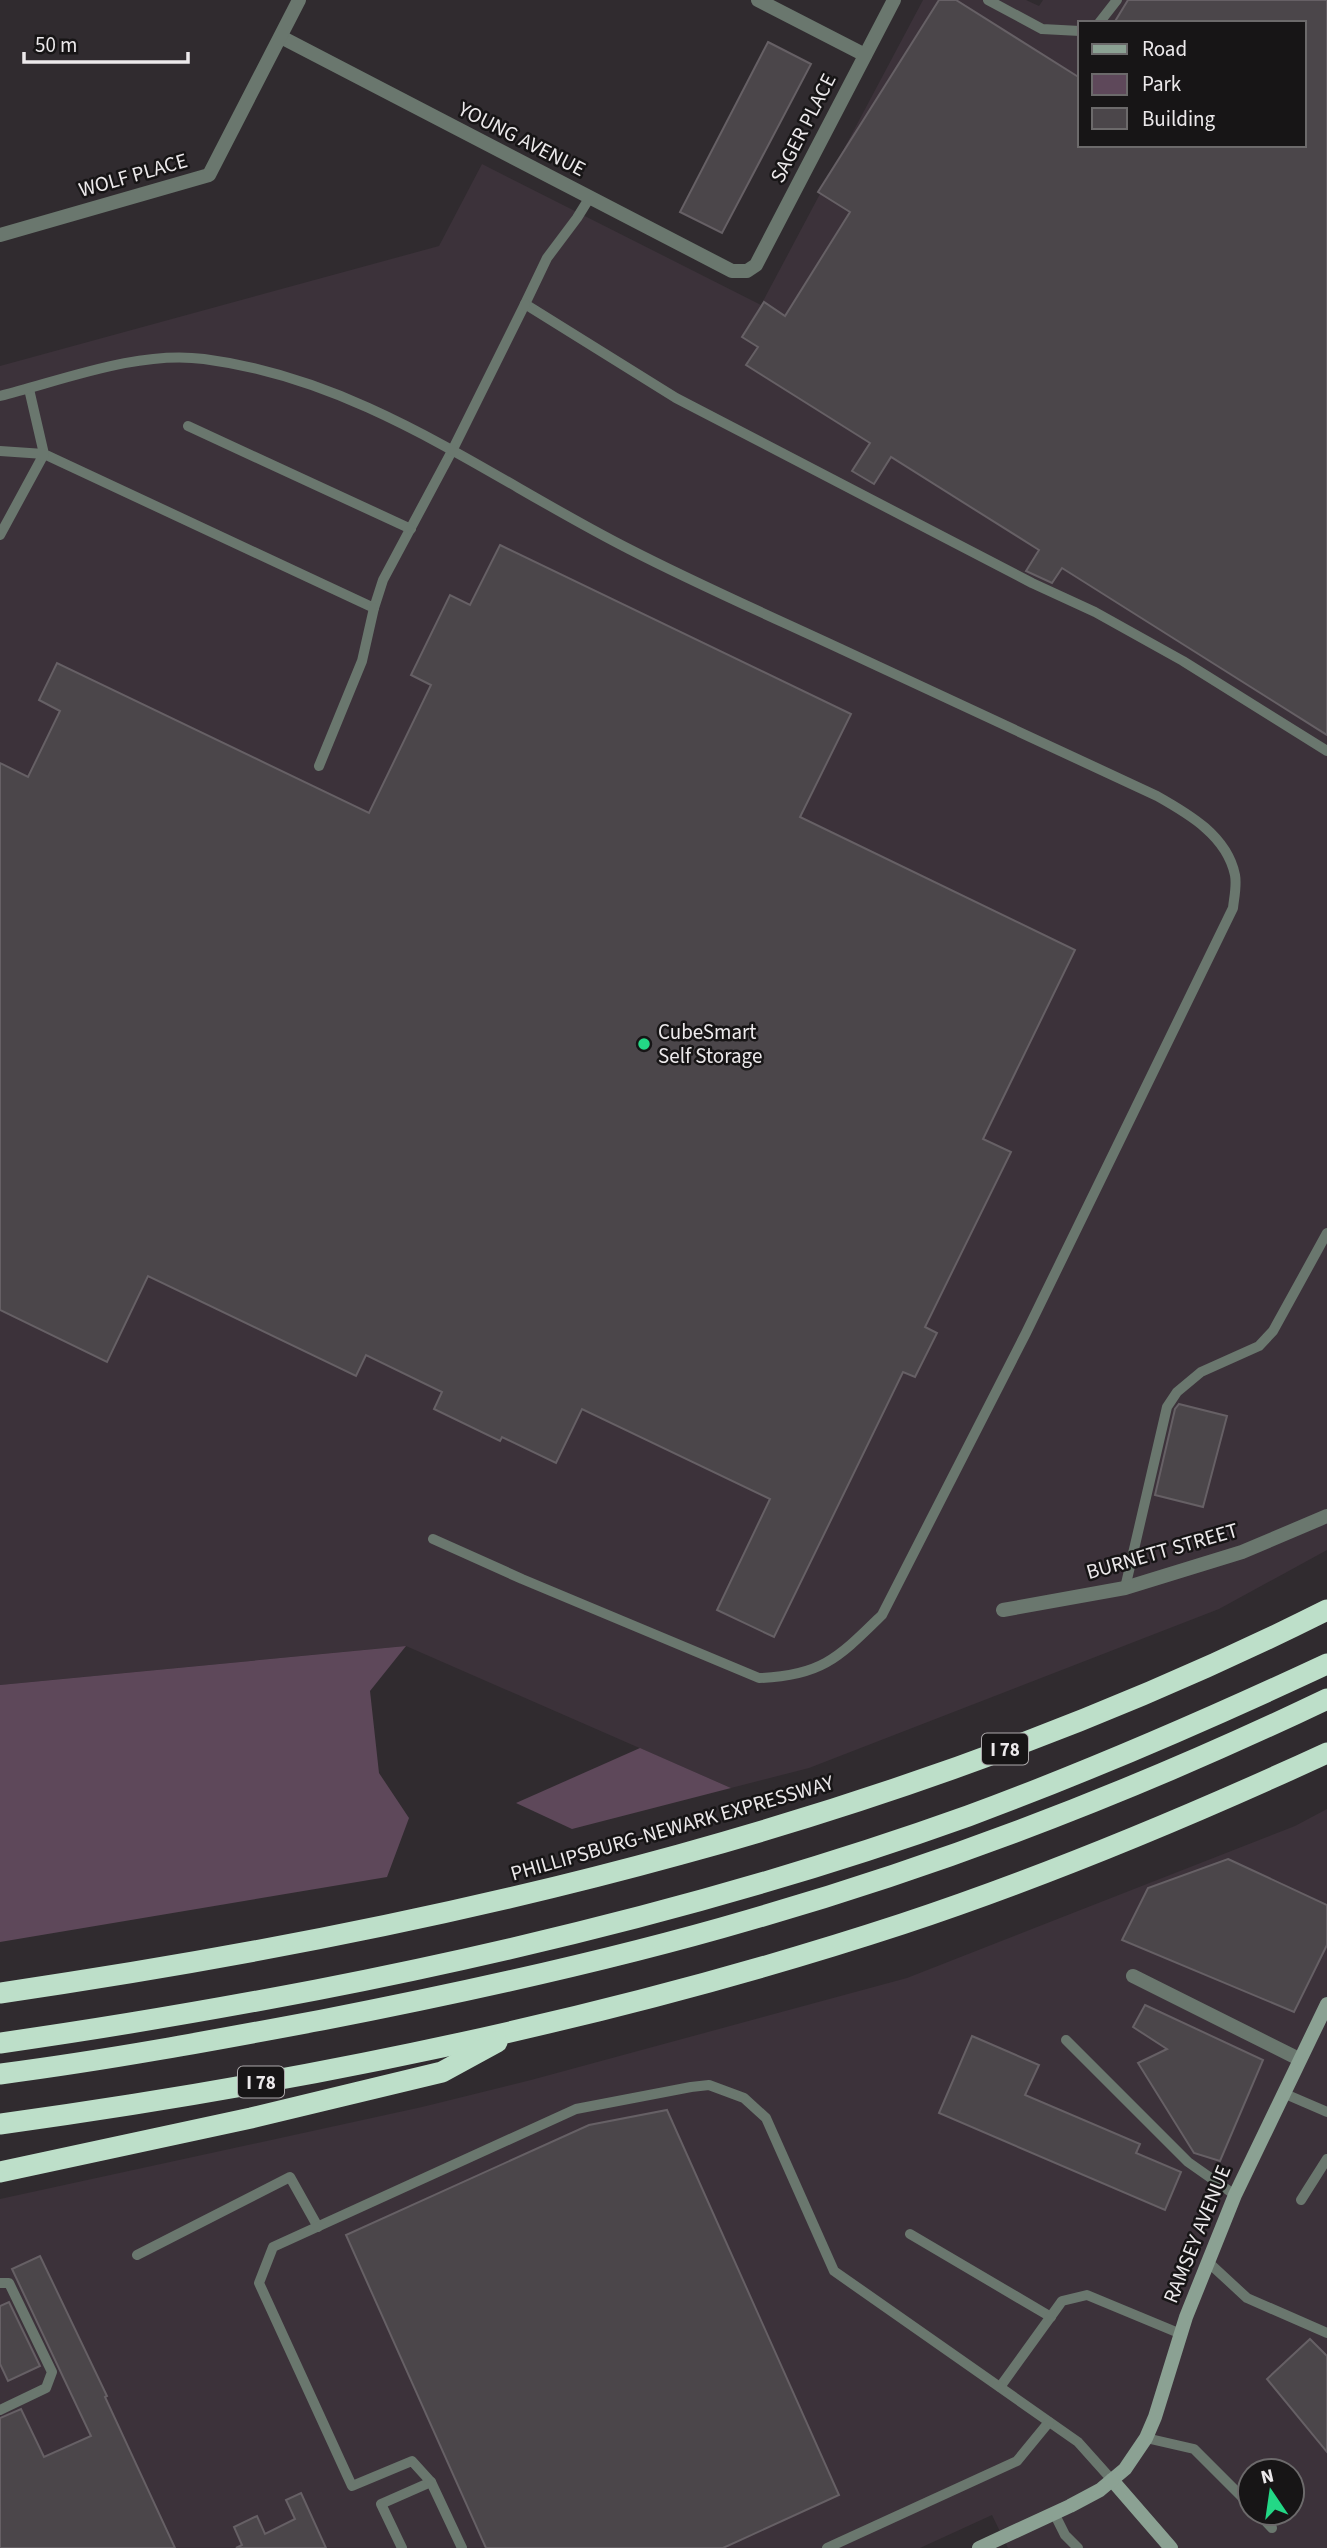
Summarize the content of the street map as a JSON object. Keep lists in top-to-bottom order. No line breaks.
{"streets":{"highway":["I 78","PHILLIPSBURG-NEWARK EXPRESSWAY"],"street":["SAGER PLACE","YOUNG AVENUE","WOLF PLACE","BURNETT STREET","RAMSEY AVENUE"]},"crossings":[["SAGER PLACE","YOUNG AVENUE"],["YOUNG AVENUE","WOLF PLACE"]],"places":["CubeSmart Self Storage"],"legend":["Road","Park","Building"],"scale_bar":"50 m","north":"top"}
